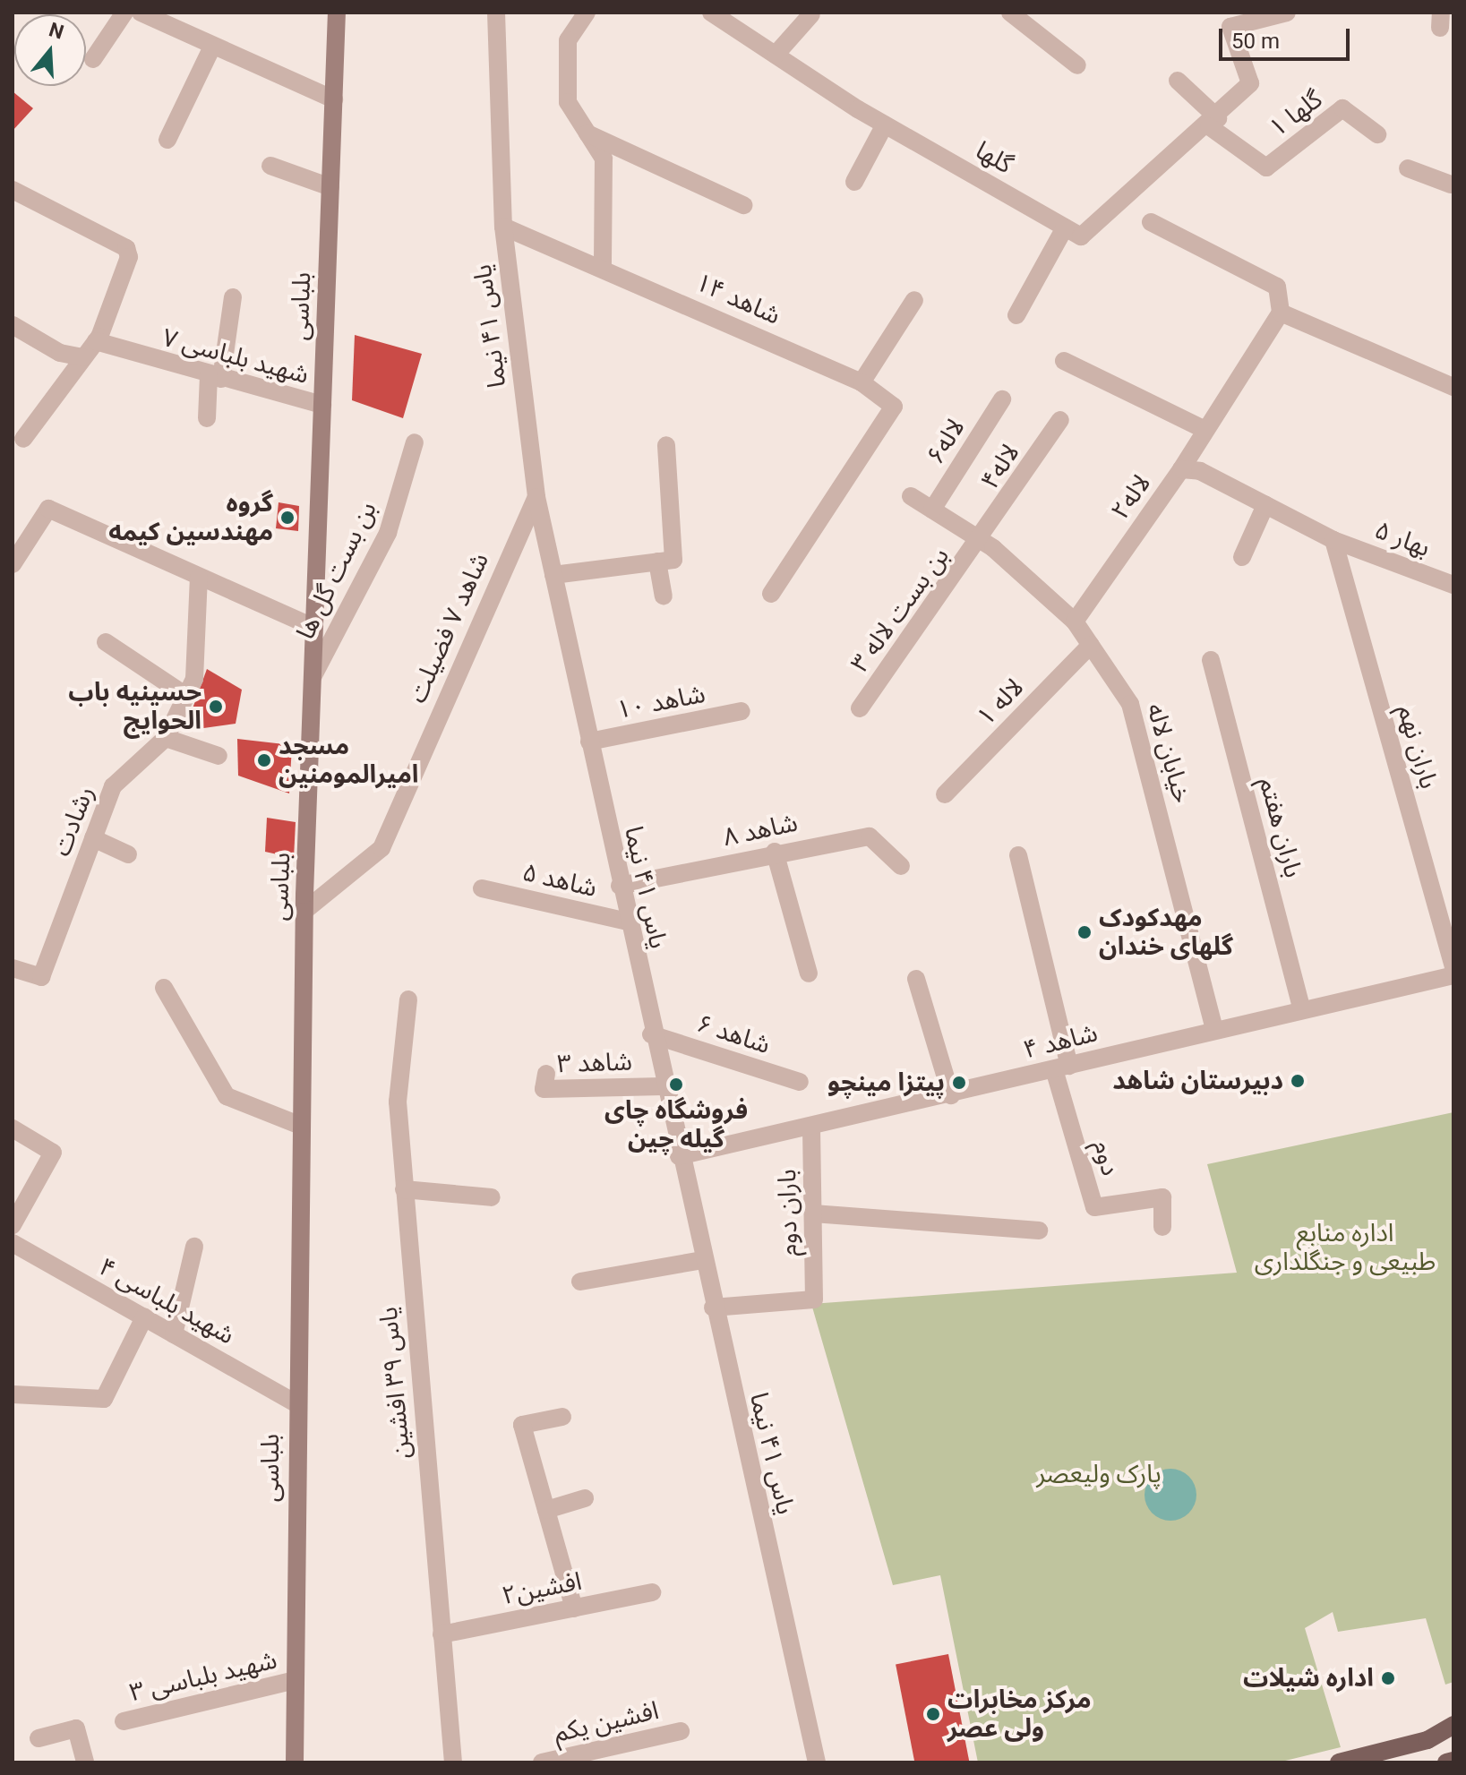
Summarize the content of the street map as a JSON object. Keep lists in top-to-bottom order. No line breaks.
{"streets":{"main road":["بلباسی"],"street":["گلها ۱","گلها","شاهد ۱۴","یاس ۴۱ نیما","شهید بلباسی ۷","لاله۶","لاله۴","لاله۲","بهار ۵","بن بست گل ها","بن بست لاله ۳","شاهد ۷ فضیلت","شاهد ۱۰","لاله ۱","باران نهم","خیابان لاله","رشادت","باران هفتم","شاهد ۸","شاهد ۵","شاهد ۶","شاهد ۴","شاهد ۳","دوم","باران دوم","شهید بلباسی ۴","یاس ۳۹ افشین","افشین۲","شهید بلباسی ۳","افشین یکم"]},"crossings":[["شاهد ۱۴","یاس ۴۱ نیما"],["بلباسی","شهید بلباسی ۷"],["بلباسی","بن بست گل ها"],["بلباسی","شاهد ۷ فضیلت"],["بلباسی","شهید بلباسی ۴"],["بلباسی","شهید بلباسی ۳"],["یاس ۴۱ نیما","شاهد ۷ فضیلت"],["یاس ۴۱ نیما","شاهد ۱۰"],["یاس ۴۱ نیما","شاهد ۸"],["یاس ۴۱ نیما","شاهد ۵"],["یاس ۴۱ نیما","شاهد ۶"],["یاس ۴۱ نیما","شاهد ۴"],["یاس ۴۱ نیما","شاهد ۳"],["یاس ۴۱ نیما","باران دوم"],["لاله۶","خیابان لاله"],["لاله۴","بن بست لاله ۳"],["لاله۴","خیابان لاله"],["لاله۲","بهار ۵"],["لاله۲","باران نهم"],["لاله۲","خیابان لاله"],["بهار ۵","باران نهم"],["بن بست لاله ۳","خیابان لاله"],["لاله ۱","خیابان لاله"],["خیابان لاله","شاهد ۴"],["باران هفتم","شاهد ۴"],["شاهد ۴","دوم"],["شاهد ۴","باران دوم"],["یاس ۳۹ افشین","افشین۲"]],"parks":["اداره منابع طبیعی و جنگلداری","پارک ولیعصر"],"places":["گروه مهندسین کیمه","حسینیه باب الحوایج","مسجد امیرالمومنین","مهدکودک گلهای خندان","دبیرستان شاهد","پیتزا مینچو","فروشگاه چای گیله‌ چین","اداره شیلات","مرکز مخابرات ولی عصر"],"scale_bar":"50 m","north":"top"}
